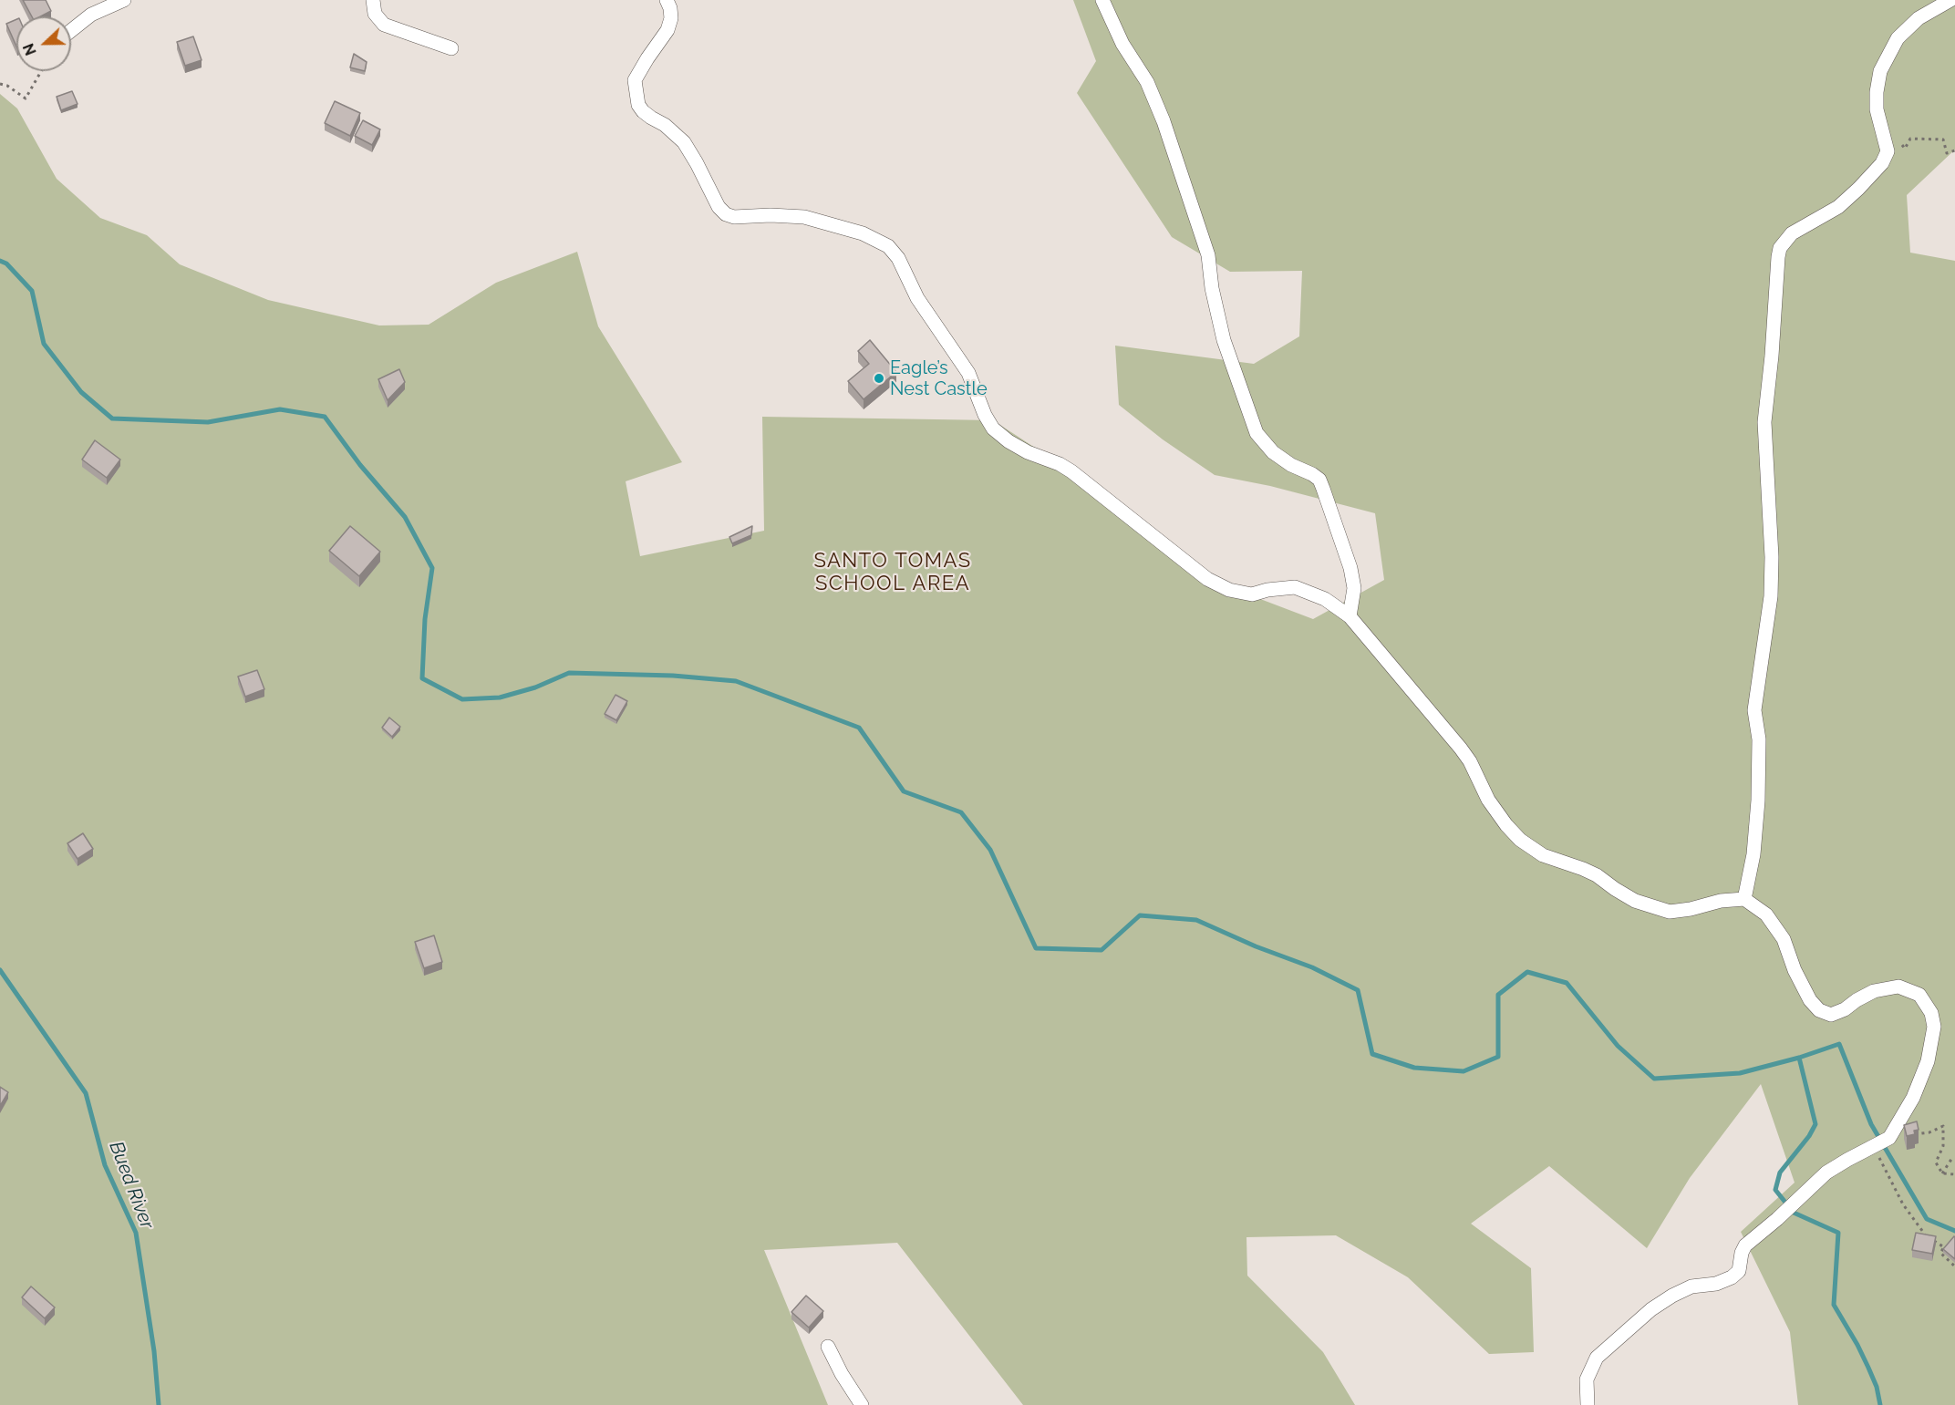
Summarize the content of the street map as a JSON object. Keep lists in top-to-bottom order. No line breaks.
{"districts":["SANTO TOMAS SCHOOL AREA"],"water":["Bued River"],"places":["Eagle’s Nest Castle"],"north":"left"}
